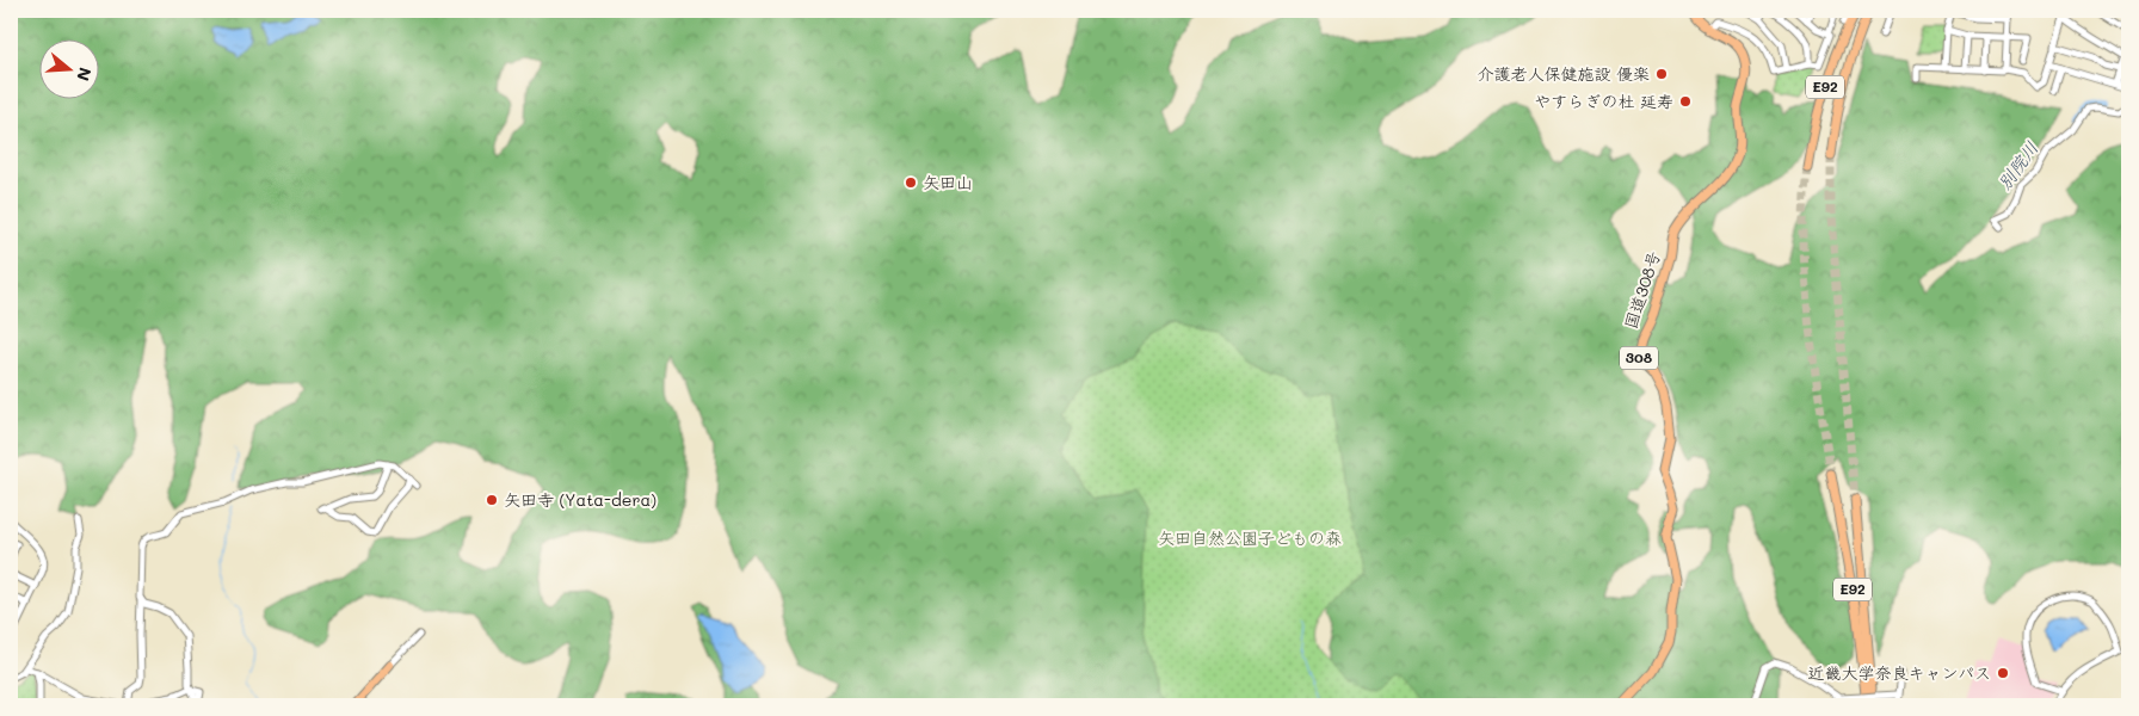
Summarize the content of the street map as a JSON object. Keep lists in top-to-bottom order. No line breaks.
{"streets":{"highway":["E92","国道308号","308"]},"water":["別院川"],"parks":["矢田自然公園子どもの森"],"places":["介護老人保健施設 優楽","やすらぎの杜 延寿","矢田山","矢田寺 (Yata-dera)","近畿大学奈良キャンパス"],"north":"right"}
